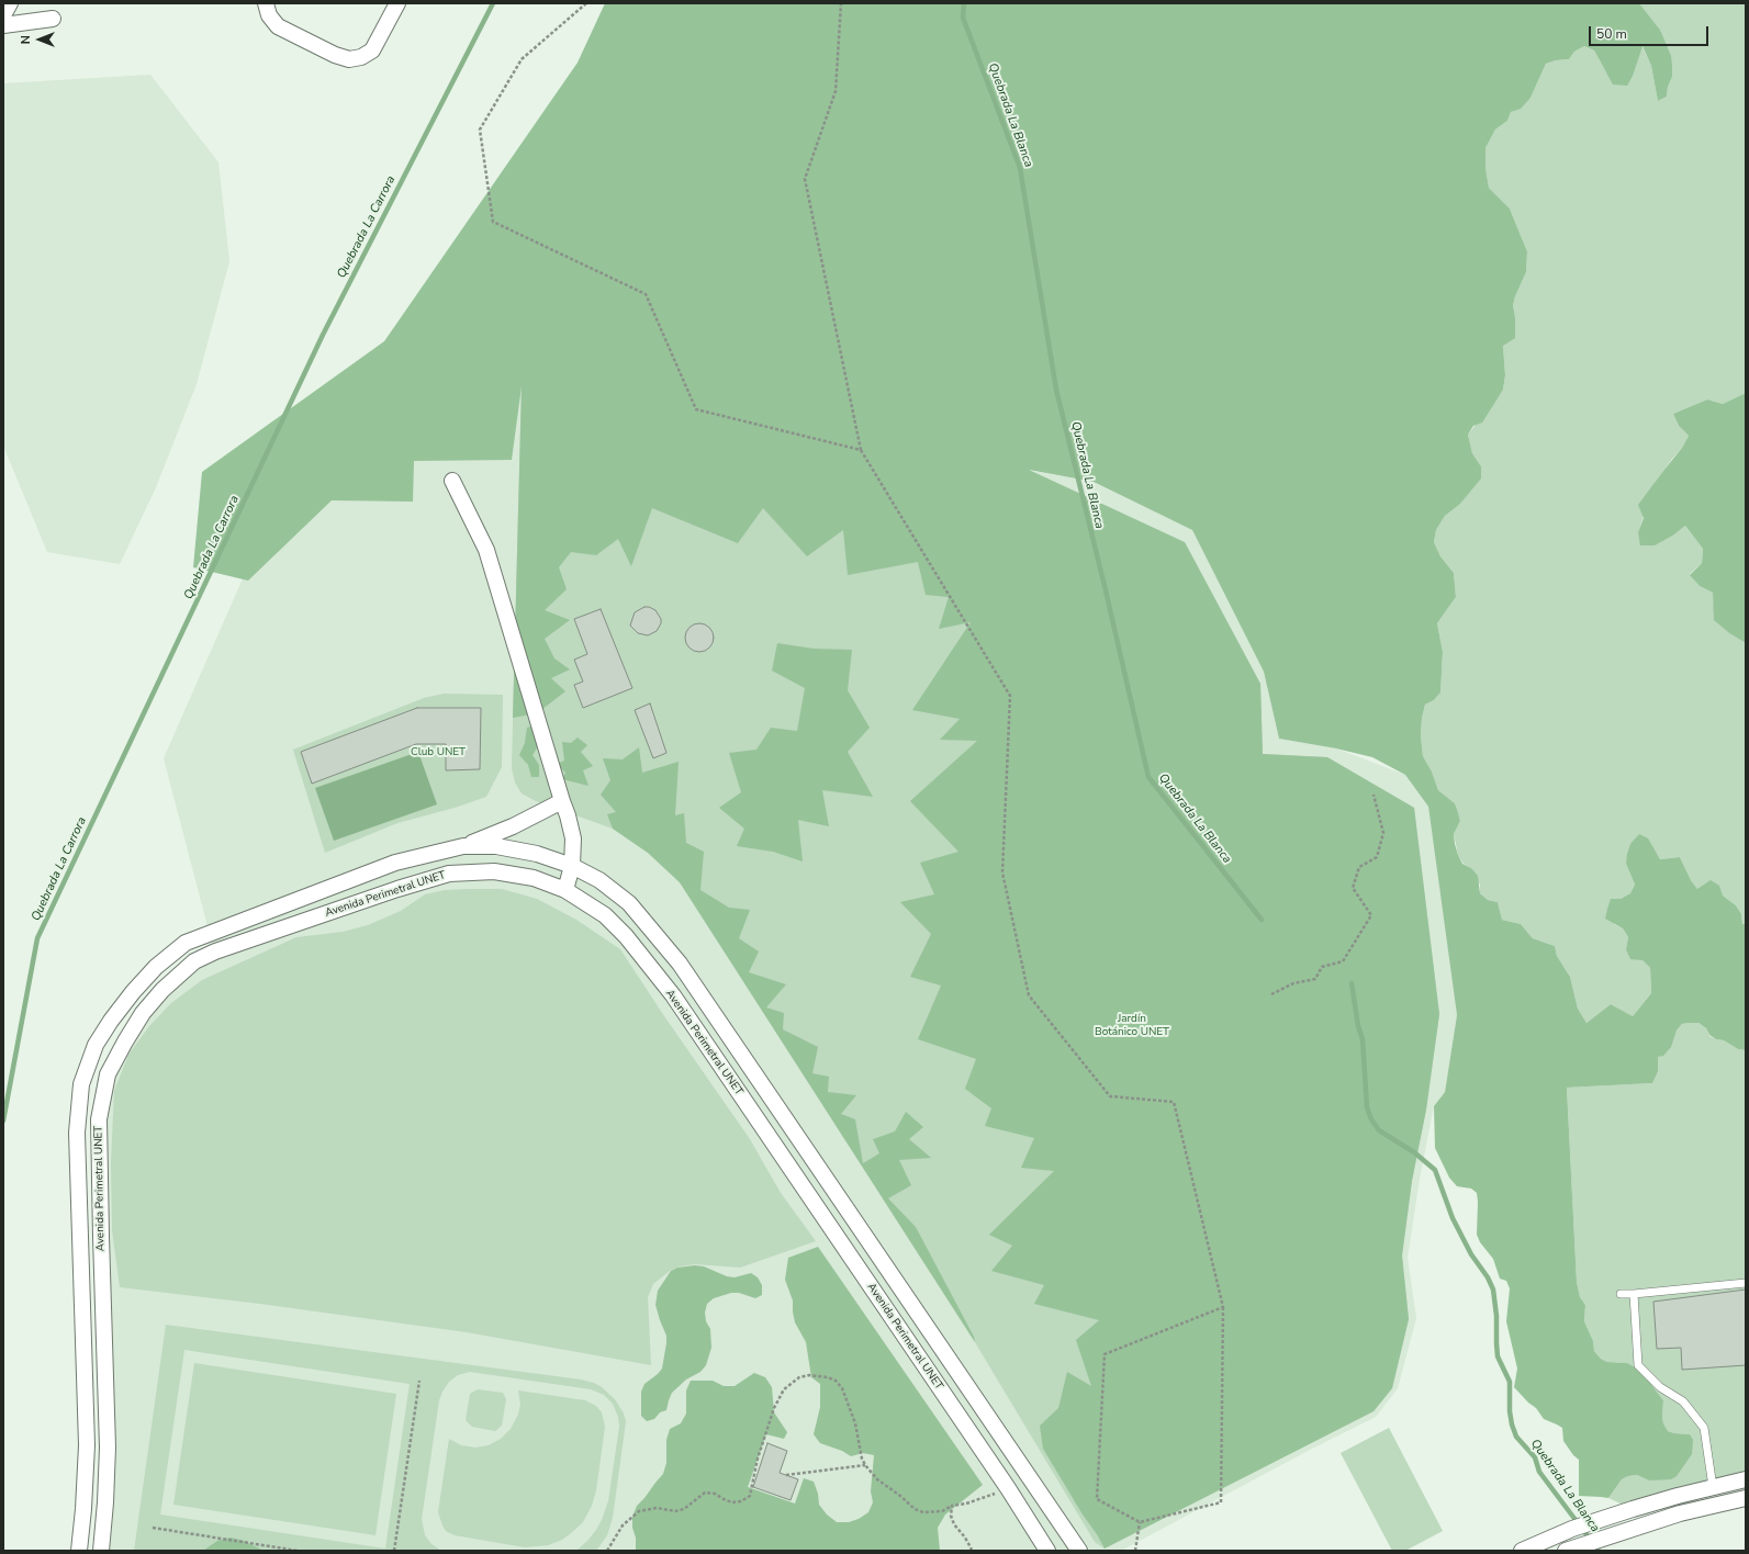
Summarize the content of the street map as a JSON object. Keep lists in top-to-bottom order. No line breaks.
{"streets":{"street":["Avenida Perimetral UNET"]},"water":["Quebrada La Blanca","Quebrada La Carrora"],"parks":["Club UNET","Jardín Botánico UNET"],"scale_bar":"50 m","north":"left"}
